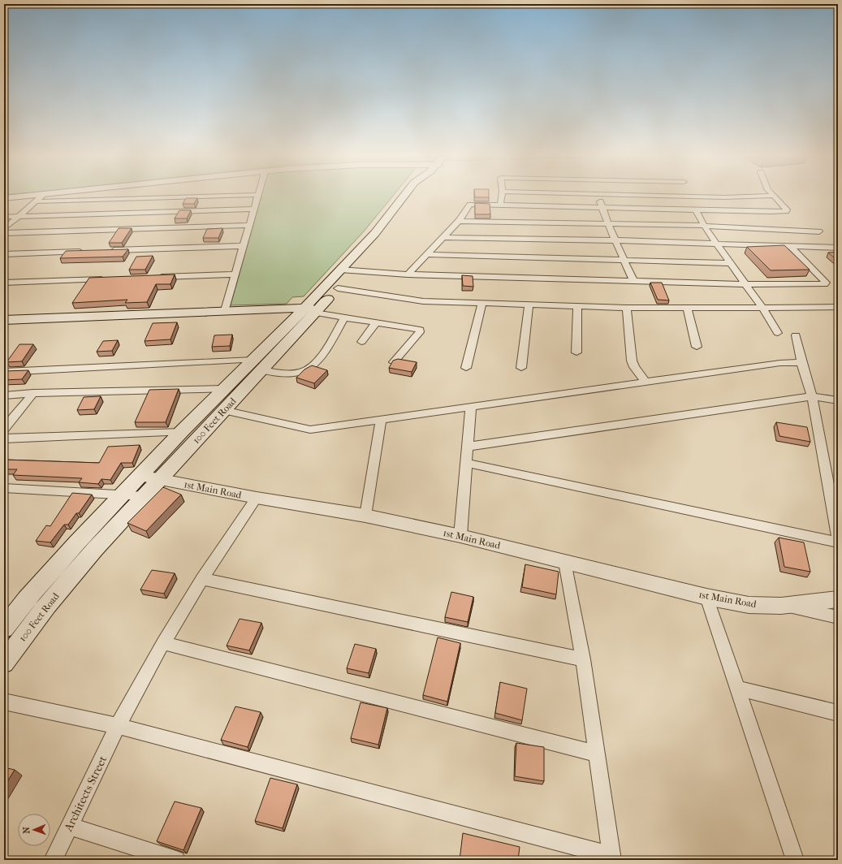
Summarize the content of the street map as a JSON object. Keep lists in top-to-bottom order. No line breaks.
{"streets":{"main road":["100 Feet Road"],"street":["1st Main Road","Architects Street"]},"crossings":[["100 Feet Road","1st Main Road"],["1st Main Road","Architects Street"]],"north":"left"}
